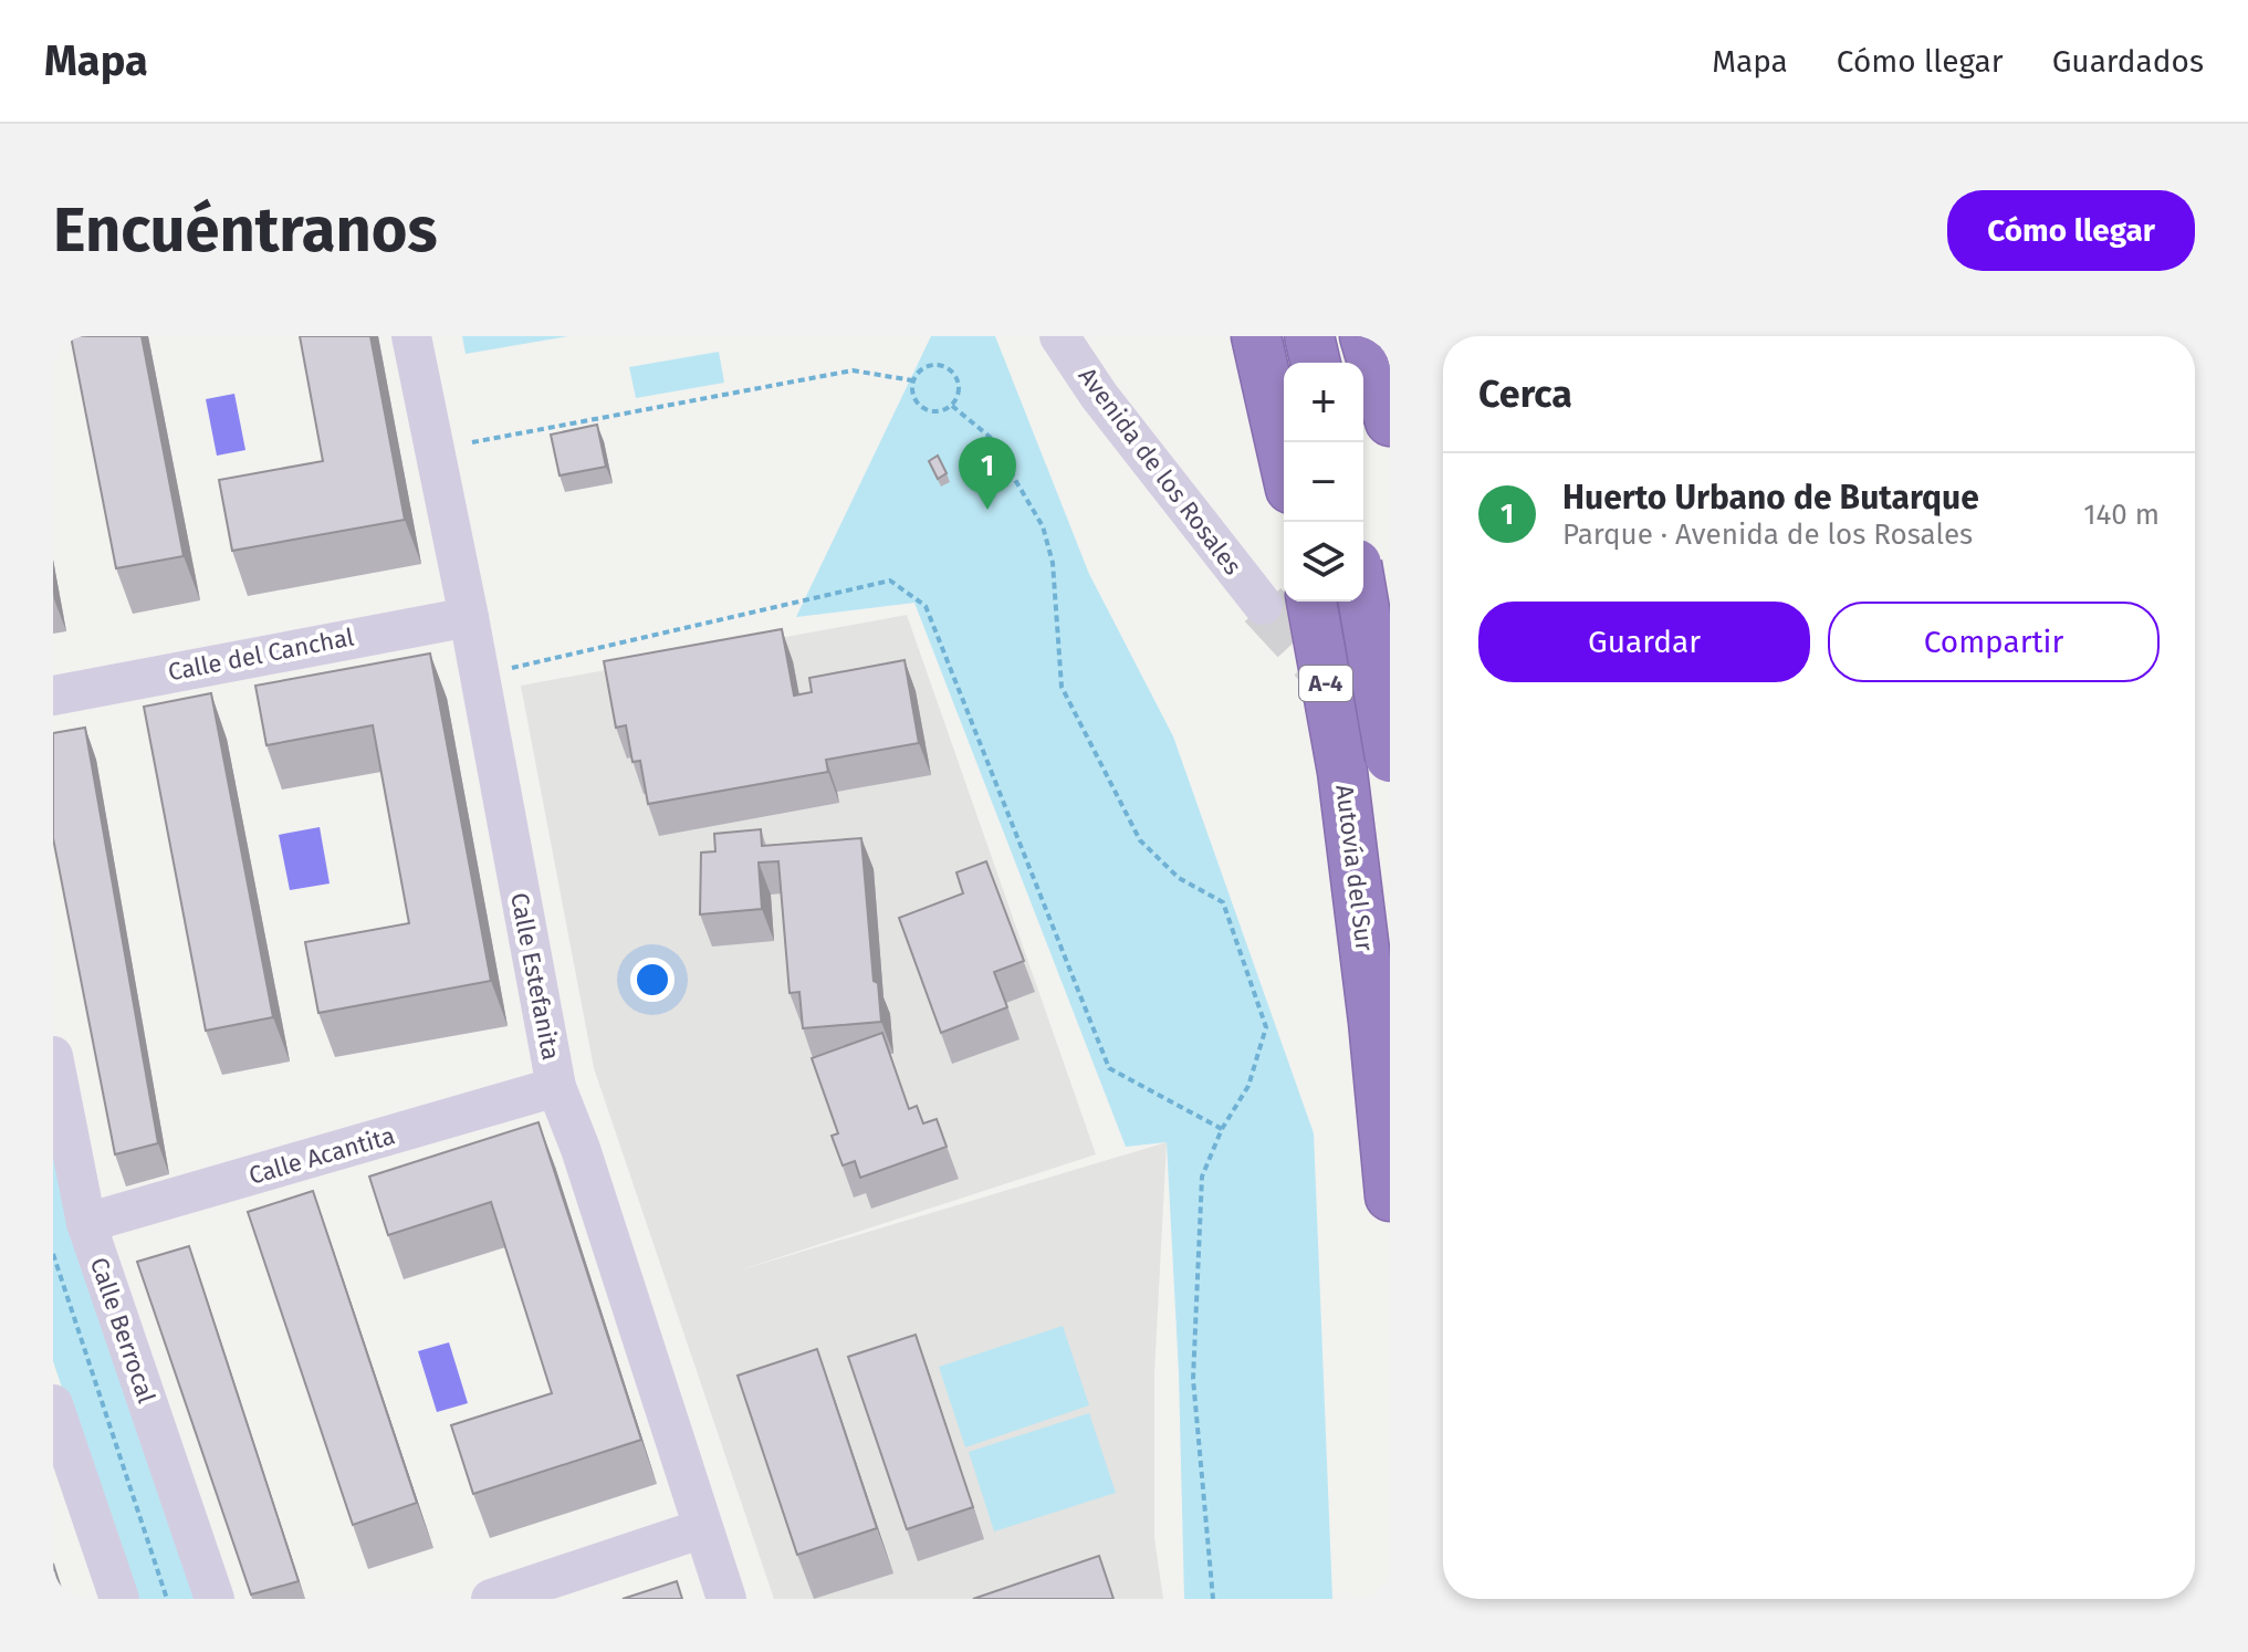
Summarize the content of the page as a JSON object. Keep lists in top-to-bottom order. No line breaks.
{"streets":{"highway":["A-4","Autovía del Sur"],"street":["Avenida de los Rosales","Calle del Canchal","Calle Estefanita","Calle Acantita","Calle Berrocal"]},"crossings":[["Calle del Canchal","Calle Estefanita"],["Calle Estefanita","Calle Acantita"],["Calle Acantita","Calle Berrocal"]],"page":{"header":"Mapa","nav":["Mapa","Cómo llegar","Guardados"],"buttons":["Cómo llegar",["Guardar","Compartir"]],"title":"Encuéntranos","heading":"Cerca","map_buttons":["+","−"],"pins":"1","list":[{"mark":"1","name":"Huerto Urbano de Butarque","note":"Parque · Avenida de los Rosales","value":"140 m"}]}}
